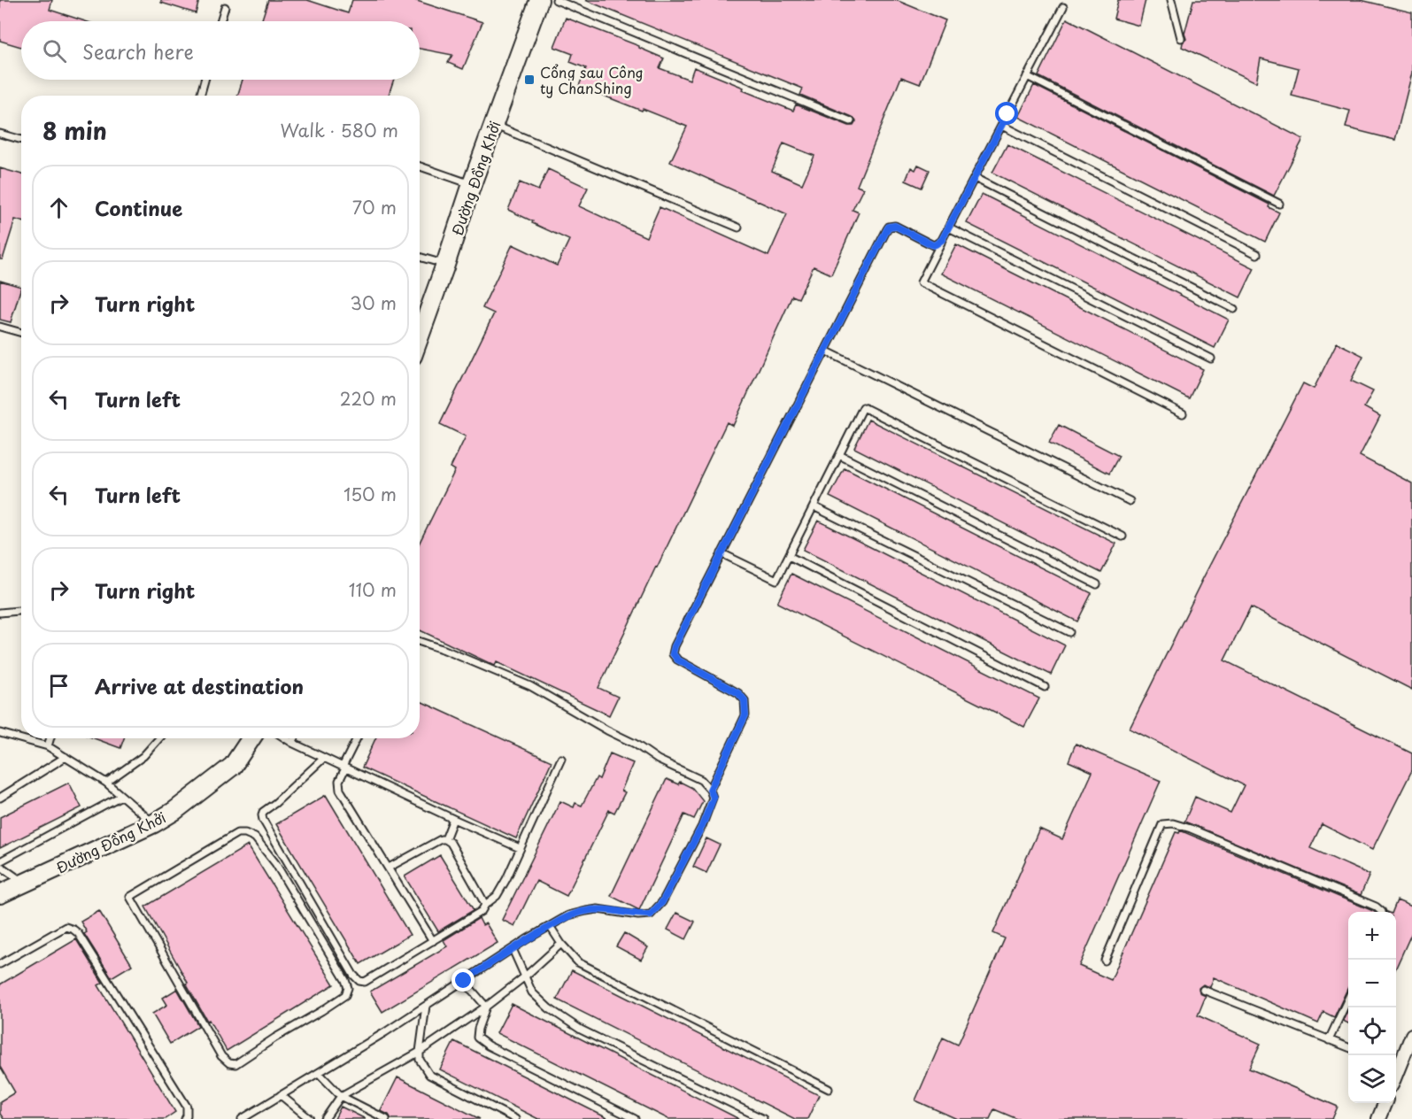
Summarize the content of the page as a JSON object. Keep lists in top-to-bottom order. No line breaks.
{"streets":{"main road":["Đường Đồng Khởi"]},"places":{"transit":["Cổng sau Công ty ChanShing"]},"page":{"search":"Search here","heading":["8 min","Walk · 580 m"],"list":[["Continue","70 m"],["Turn right","30 m"],["Turn left","220 m"],["Turn left","150 m"],["Turn right","110 m"],"Arrive at destination"],"map_buttons":["+","−"]}}
